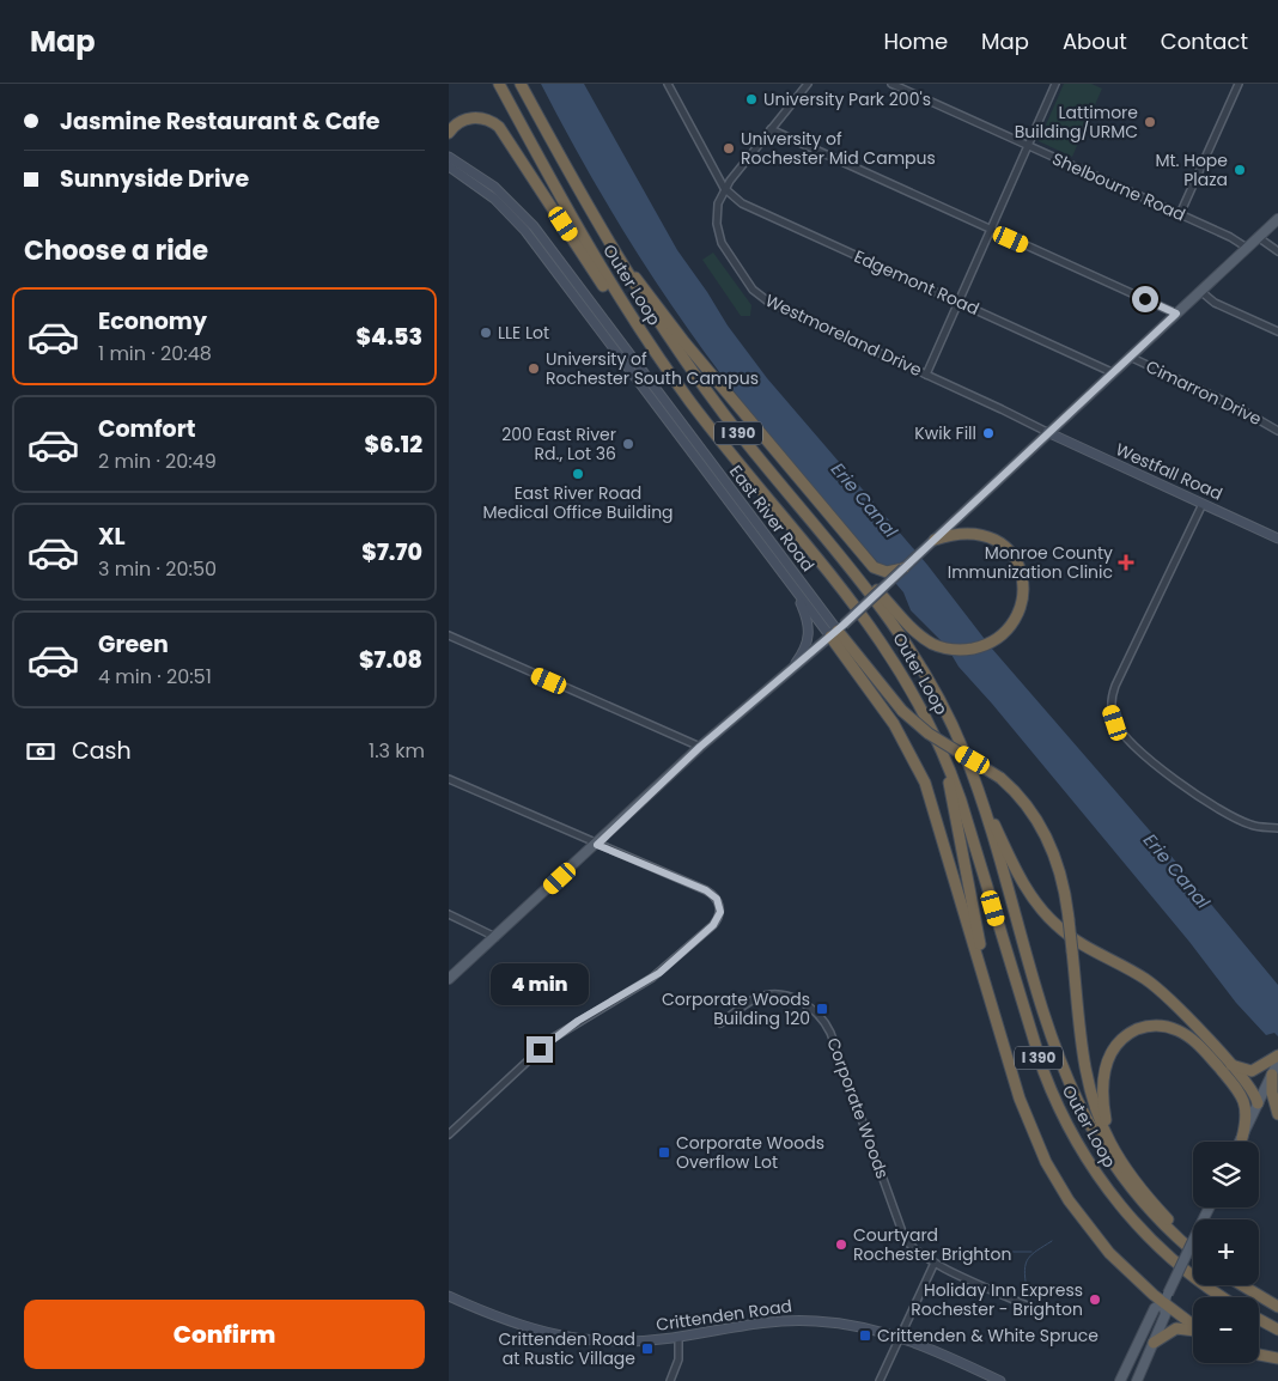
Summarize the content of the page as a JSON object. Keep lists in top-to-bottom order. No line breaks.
{"streets":{"highway":["Outer Loop","I 390"],"street":["Shelbourne Road","Edgemont Road","Westmoreland Drive","Cimarron Drive","Westfall Road","East River Road","Corporate Woods","Crittenden Road"]},"crossings":[["Edgemont Road","Westmoreland Drive"],["Westmoreland Drive","Westfall Road"]],"water":["Erie Canal"],"places":{"other":["University Park 200's","Lattimore Building/URMC","University of Rochester Mid Campus","Mt. Hope Plaza","LLE Lot","University of Rochester South Campus","Kwik Fill","200 East River Rd., Lot 36","East River Road Medical Office Building","Courtyard Rochester Brighton","Holiday Inn Express Rochester - Brighton"],"health":["Monroe County Immunization Clinic"],"transit":["Corporate Woods Building 120","Corporate Woods Overflow Lot","Crittenden & White Spruce","Crittenden Road at Rustic Village"]},"page":{"header":"Map","nav":["Home","Map","About","Contact"],"banner":["Jasmine Restaurant & Cafe","Sunnyside Drive"],"heading":"Choose a ride","list":[{"name":"Economy","note":"1 min · 20:48","value":"$4.53"},{"name":"Comfort","note":"2 min · 20:49","value":"$6.12"},{"name":"XL","note":"3 min · 20:50","value":"$7.70"},{"name":"Green","note":"4 min · 20:51","value":"$7.08"}],"pay":["Cash","1.3 km"],"bubble":"4 min","map_buttons":["+","−"],"buttons":"Confirm"}}
